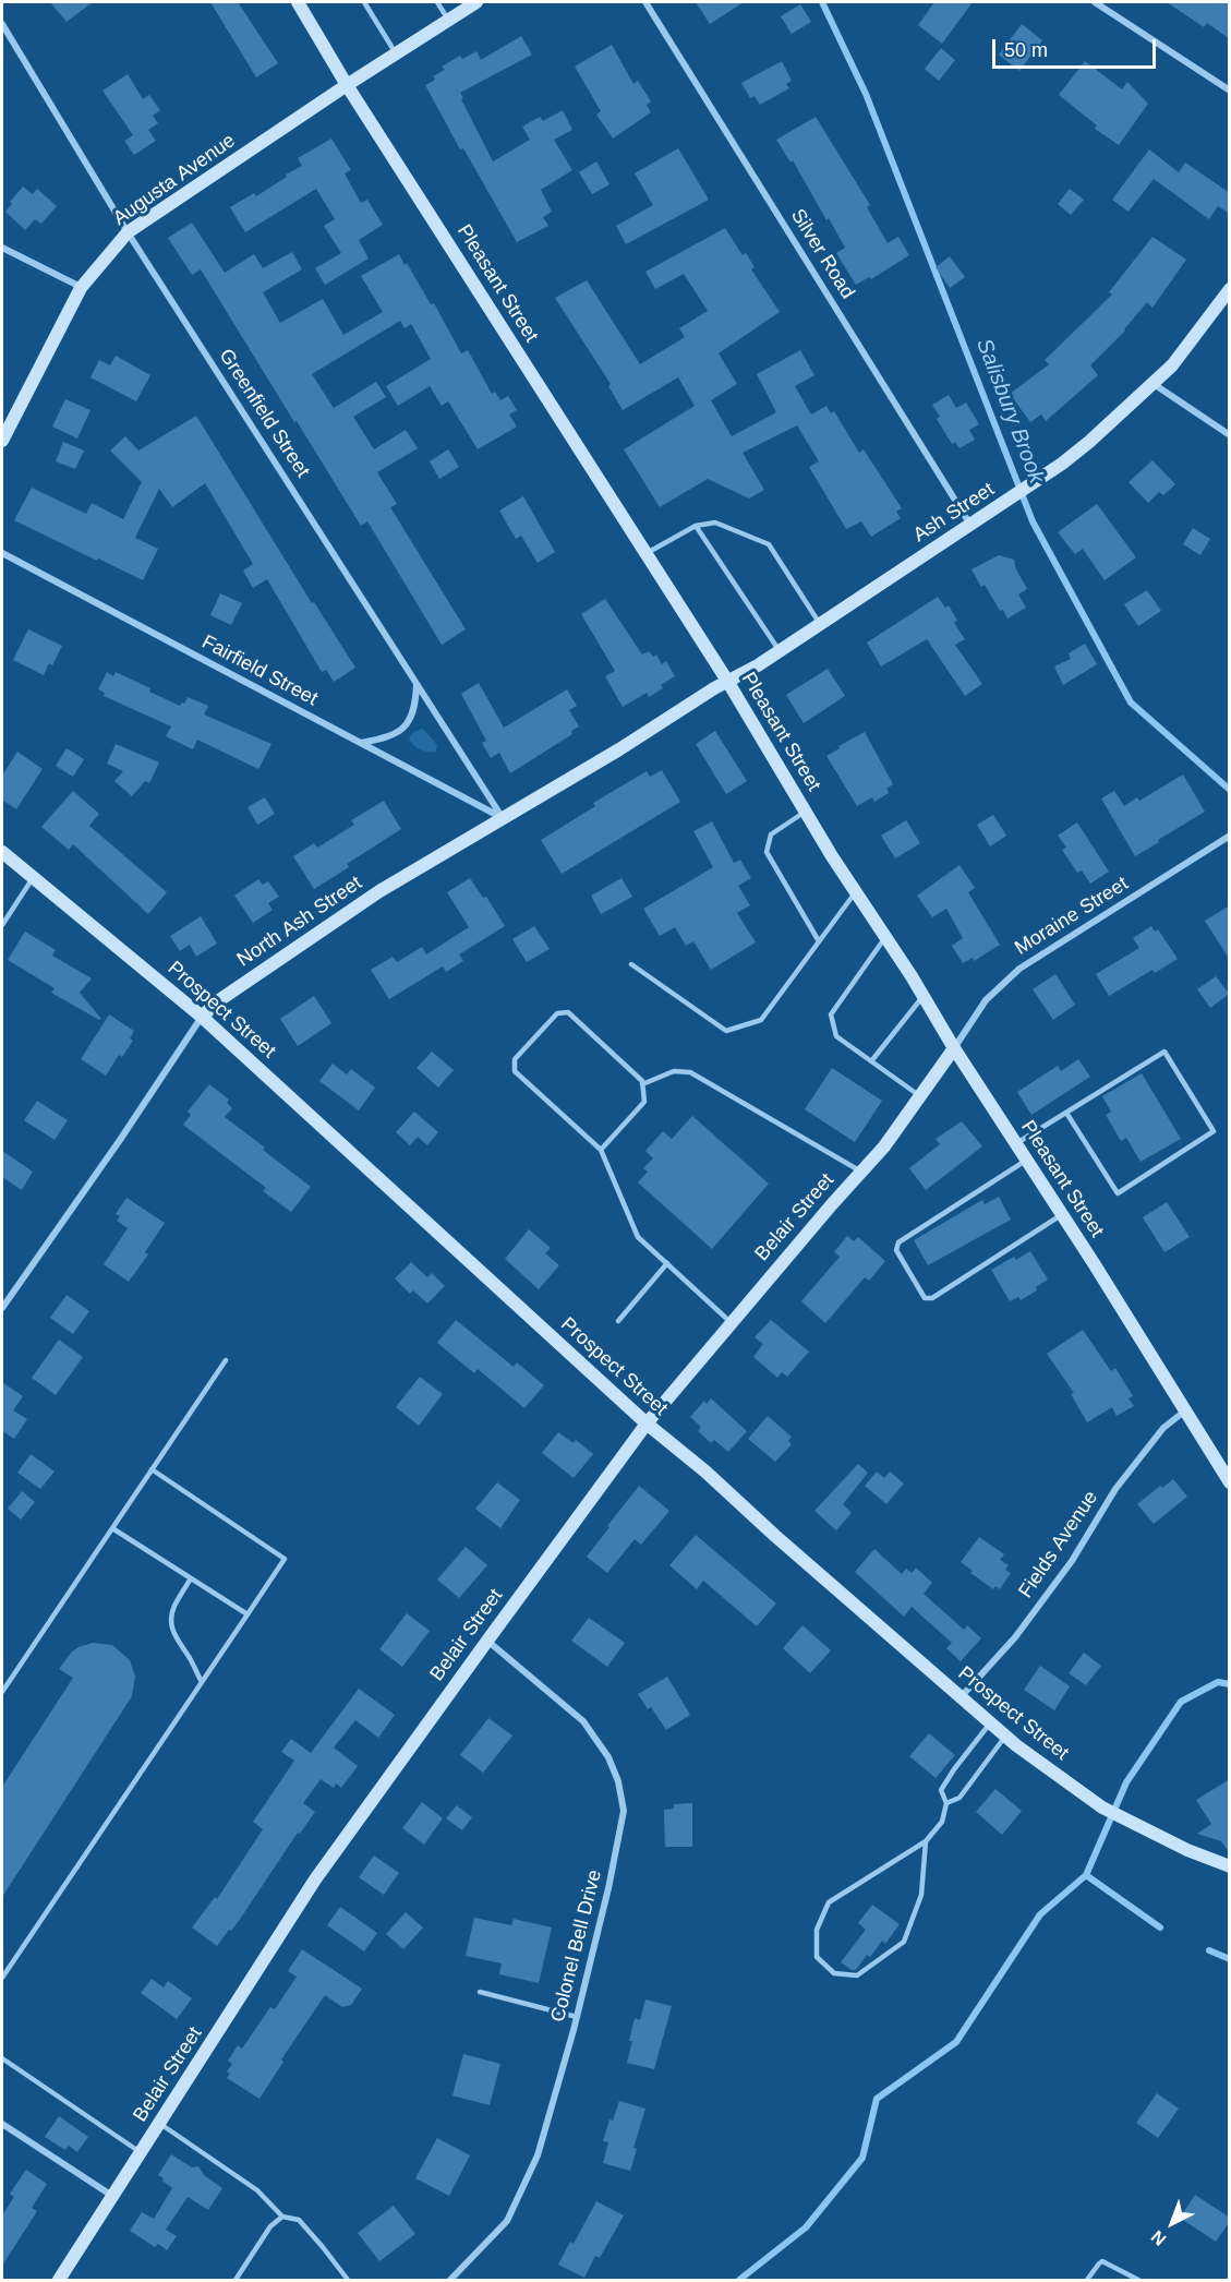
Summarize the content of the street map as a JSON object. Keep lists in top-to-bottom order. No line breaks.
{"streets":{"street":["Augusta Avenue","Silver Road","Pleasant Street","Greenfield Street","Ash Street","Fairfield Street","Moraine Street","North Ash Street","Prospect Street","Belair Street","Fields Avenue","Colonel Bell Drive"]},"crossings":[["Augusta Avenue","Pleasant Street"],["Augusta Avenue","Greenfield Street"],["Silver Road","Ash Street"],["Pleasant Street","Ash Street"],["Pleasant Street","Moraine Street"],["Pleasant Street","North Ash Street"],["Pleasant Street","Belair Street"],["Pleasant Street","Fields Avenue"],["Greenfield Street","Fairfield Street"],["Greenfield Street","North Ash Street"],["Ash Street","North Ash Street"],["Fairfield Street","North Ash Street"],["Moraine Street","Belair Street"],["North Ash Street","Prospect Street"],["Prospect Street","Belair Street"],["Prospect Street","Fields Avenue"],["Belair Street","Colonel Bell Drive"]],"water":["Salisbury Brook"],"scale_bar":"50 m","north":"bottom left"}
